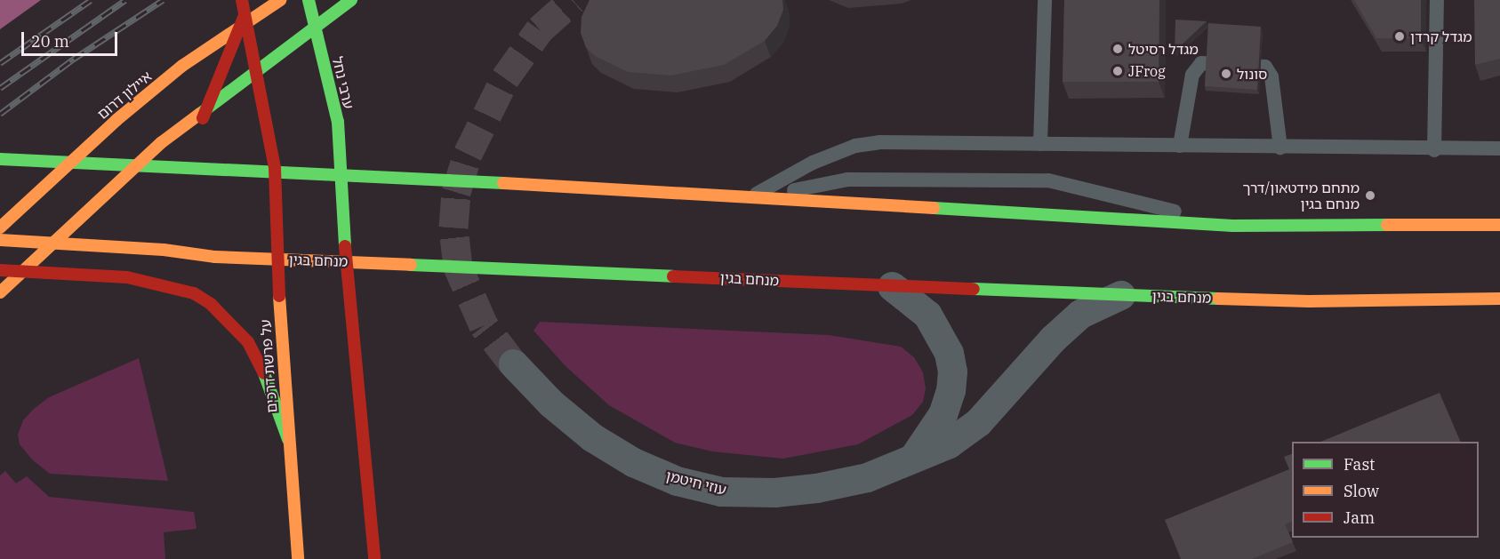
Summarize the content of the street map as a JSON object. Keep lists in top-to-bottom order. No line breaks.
{"streets":{"main road":["ערבי נחל","איילון דרום","מנחם בגין","על פרשת דרכים"],"street":["עוזי חיטמן"]},"crossings":[["מנחם בגין","על פרשת דרכים"],["מנחם בגין","עוזי חיטמן"]],"places":["מגדל קרדן","מגדל רסיטל","JFrog","סונול","מתחם מידטאון/דרך מנחם בגין"],"legend":["Fast","Slow","Jam"],"scale_bar":"20 m"}
